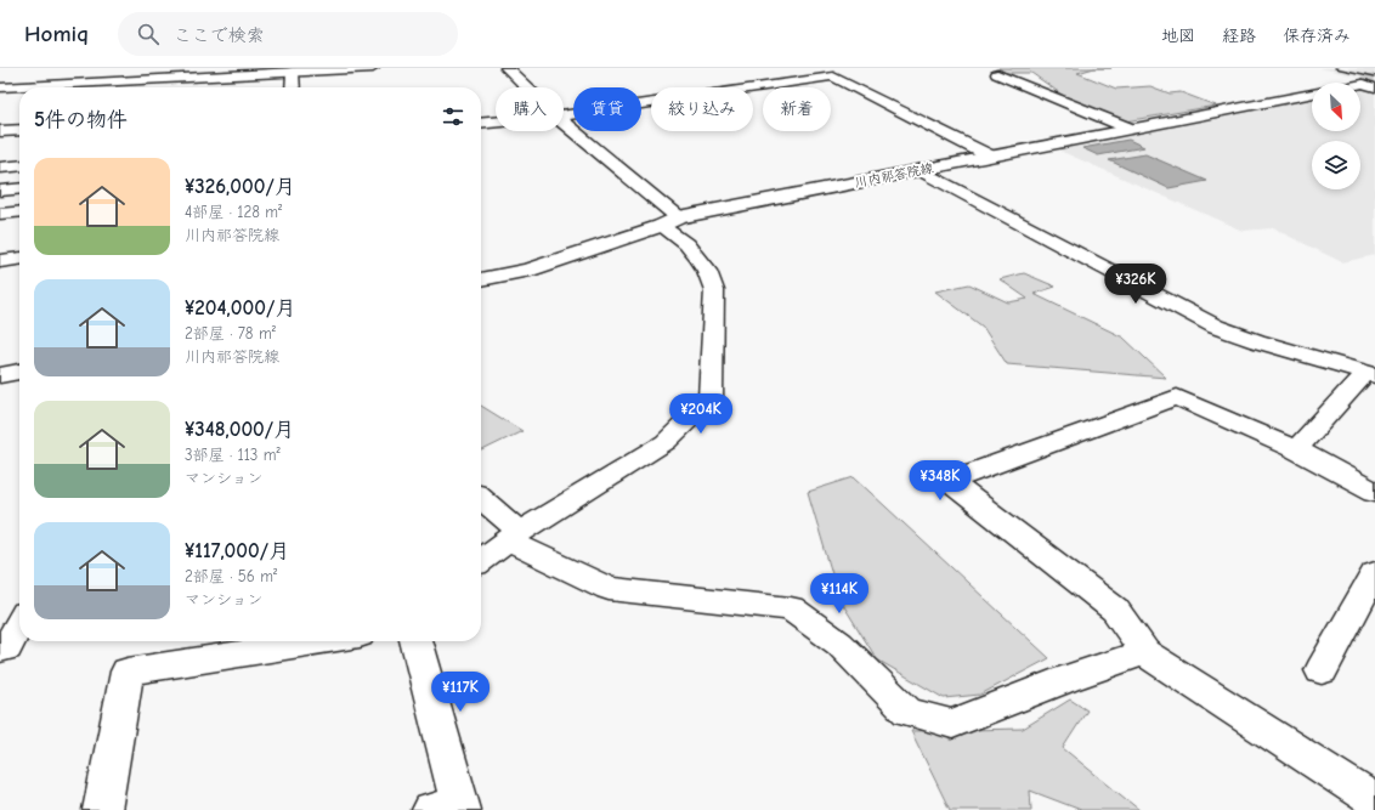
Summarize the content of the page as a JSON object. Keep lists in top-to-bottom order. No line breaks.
{"streets":{"main road":["川内祁答院線"]},"north":"bottom right","page":{"header":"Homiq","search":"ここで検索","nav":["地図","経路","保存済み"],"chip":["購入","賃貸","絞り込み","新着"],"heading":"5件の物件","list":[{"name":"¥326,000/月","note":"4部屋 · 128 m² · 川内祁答院線"},{"name":"¥204,000/月","note":"2部屋 · 78 m² · 川内祁答院線"},{"name":"¥348,000/月","note":"3部屋 · 113 m² · マンション"},{"name":"¥117,000/月","note":"2部屋 · 56 m² · マンション"}],"price":["¥326K","¥204K","¥348K","¥114K","¥117K"]}}
